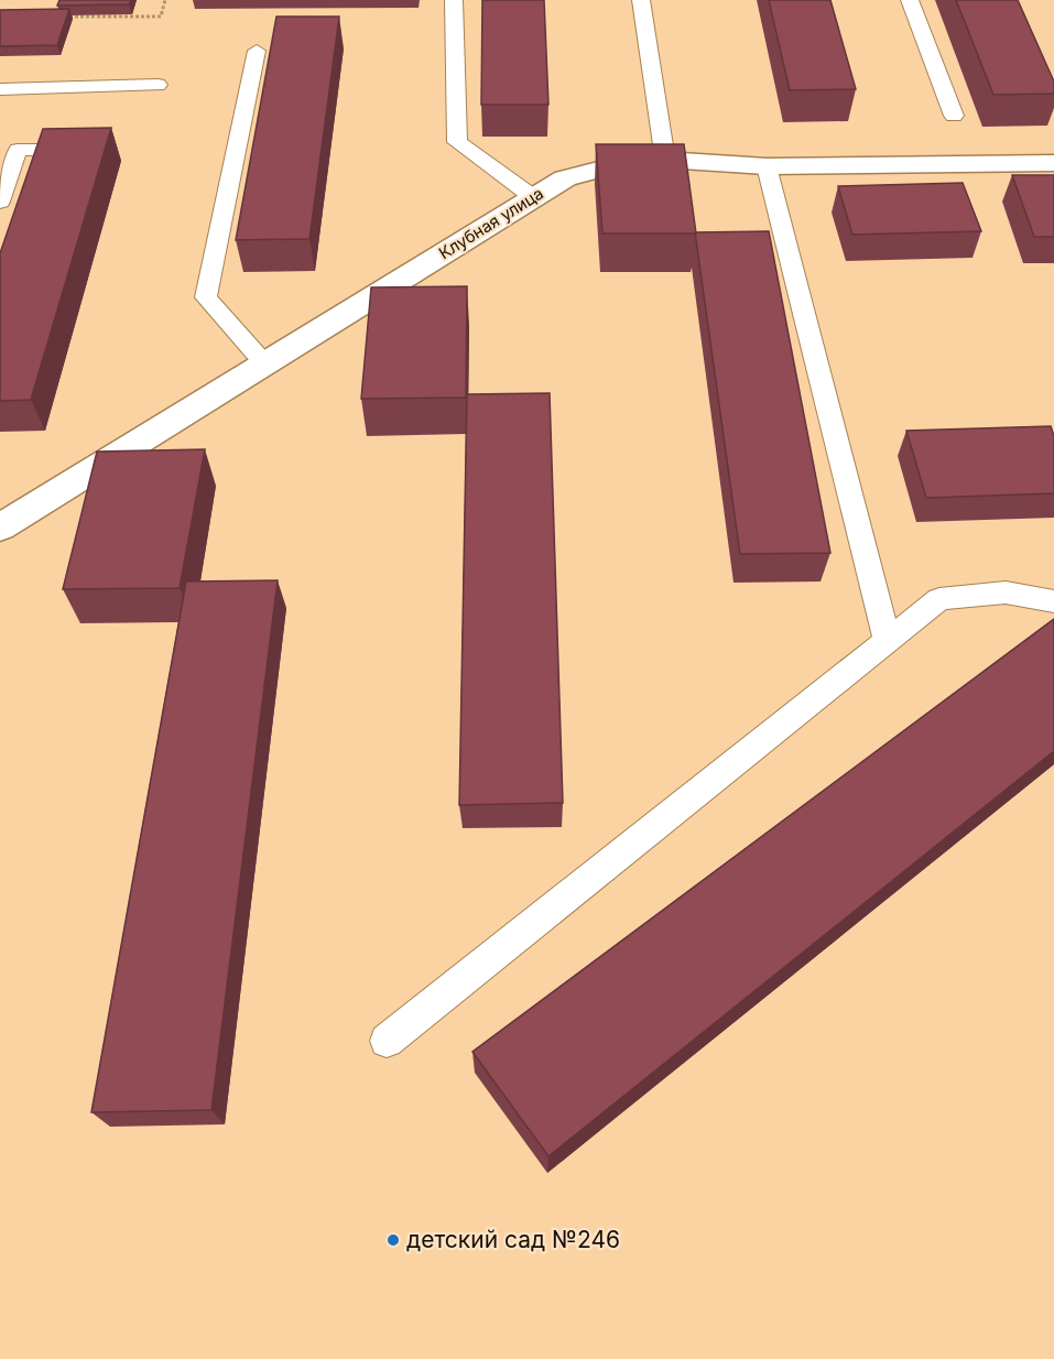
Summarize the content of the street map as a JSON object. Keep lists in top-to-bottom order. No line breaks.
{"streets":{"street":["Клубная улица"]},"places":["детский сад №246"]}
